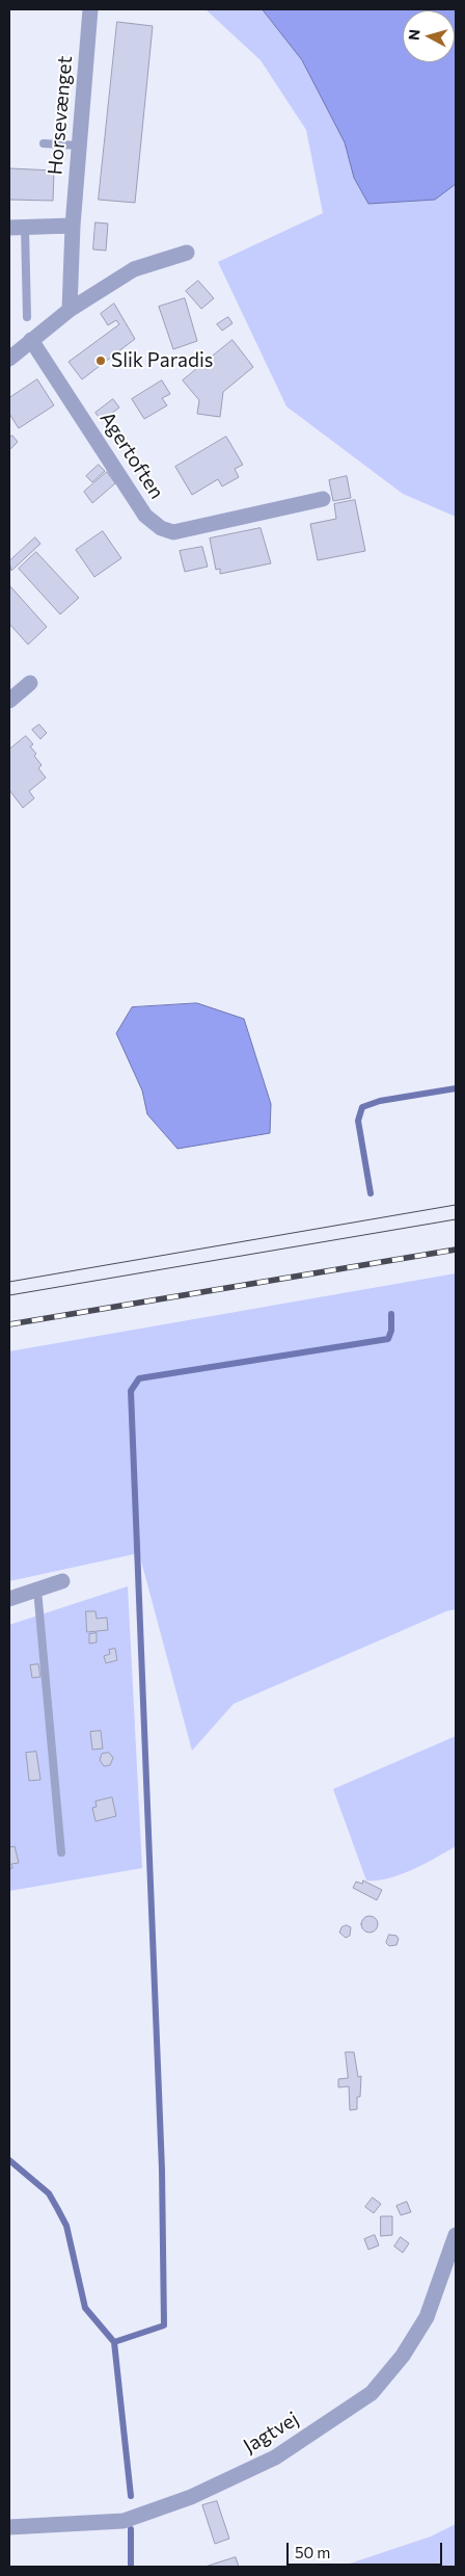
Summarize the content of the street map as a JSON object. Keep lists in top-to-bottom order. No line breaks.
{"streets":{"street":["Horsevænget","Agertoften","Jagtvej"]},"places":["Slik Paradis"],"scale_bar":"50 m","north":"left"}
